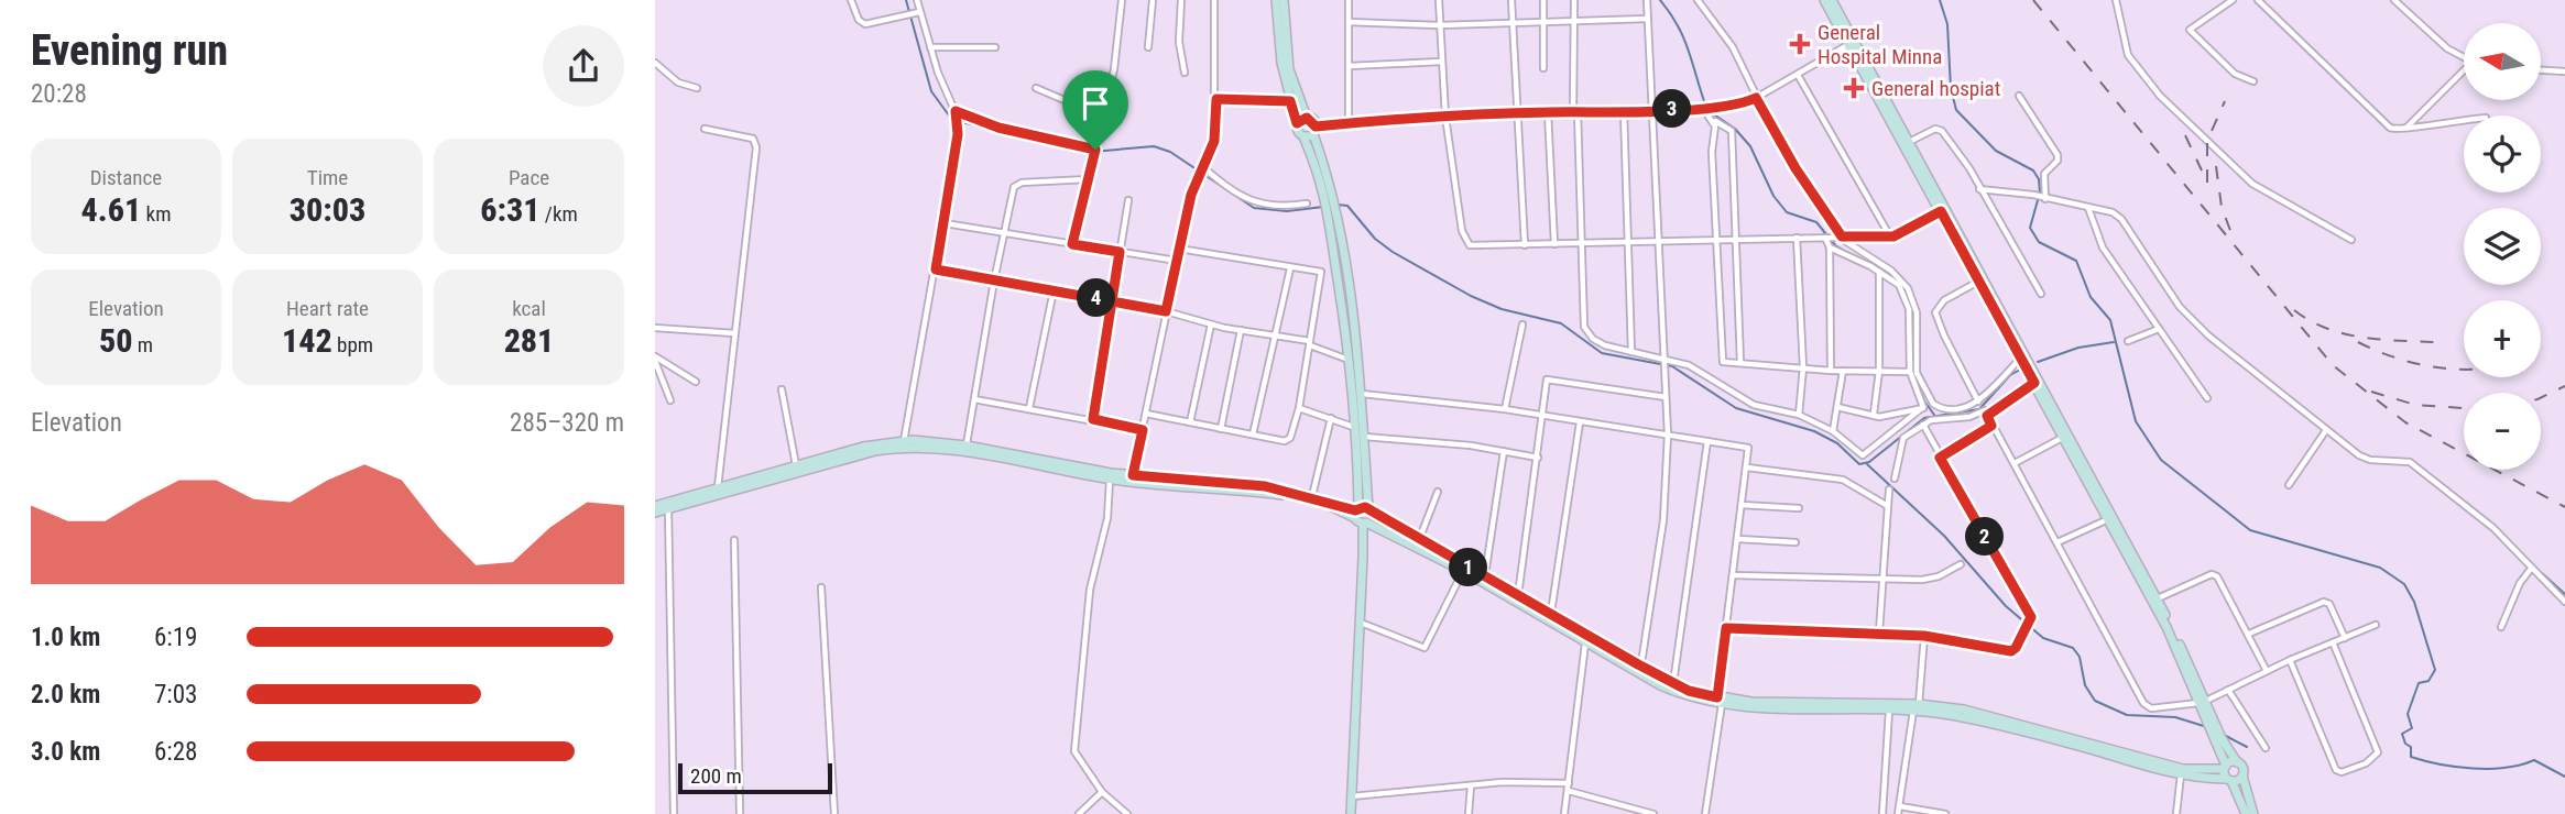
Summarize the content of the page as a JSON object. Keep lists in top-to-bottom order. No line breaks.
{"places":{"health":["General Hospital Minna","General hospiat"]},"scale_bar":"200 m","north":"left","page":{"heading":["Evening run","20:28"],"map_buttons":["+","−"],"pins":["3","4","2","1"],"stats":[["Distance","4.61 km"],["Time","30:03"],["Pace","6:31 /km"],["Elevation","50 m"],["Heart rate","142 bpm"],["kcal","281"]],"chart":["Elevation","285–320 m"],"list":[{"name":"1.0 km","note":"6:19"},{"name":"2.0 km","note":"7:03"},{"name":"3.0 km","note":"6:28"}],"scale":"200 m"}}
